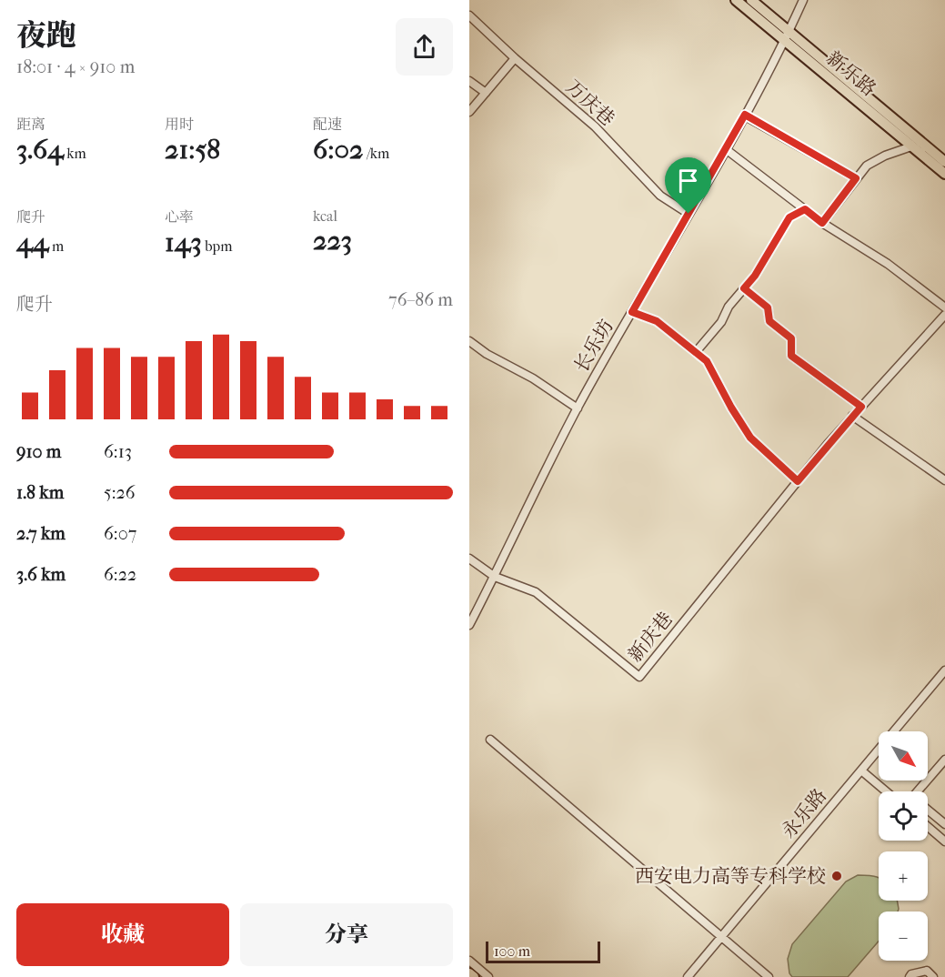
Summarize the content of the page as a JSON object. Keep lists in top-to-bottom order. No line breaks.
{"streets":{"main road":["新乐路"],"street":["万庆巷","长乐坊","新庆巷","永乐路"]},"crossings":[["新乐路","长乐坊"],["万庆巷","长乐坊"],["长乐坊","新庆巷"]],"places":["西安电力高等专科学校"],"scale_bar":"100 m","north":"bottom right","page":{"heading":["夜跑","18:01 · 4 × 910 m"],"stats":[["距离","3.64 km"],["用时","21:58"],["配速","6:02 /km"],["爬升","44 m"],["心率","143 bpm"],["kcal","223"]],"chart":["爬升","76–86 m"],"list":[{"name":"910 m","note":"6:13"},{"name":"1.8 km","note":"5:26"},{"name":"2.7 km","note":"6:07"},{"name":"3.6 km","note":"6:22"}],"map_buttons":["+","−"],"buttons":["收藏","分享"],"scale":"100 m"}}
